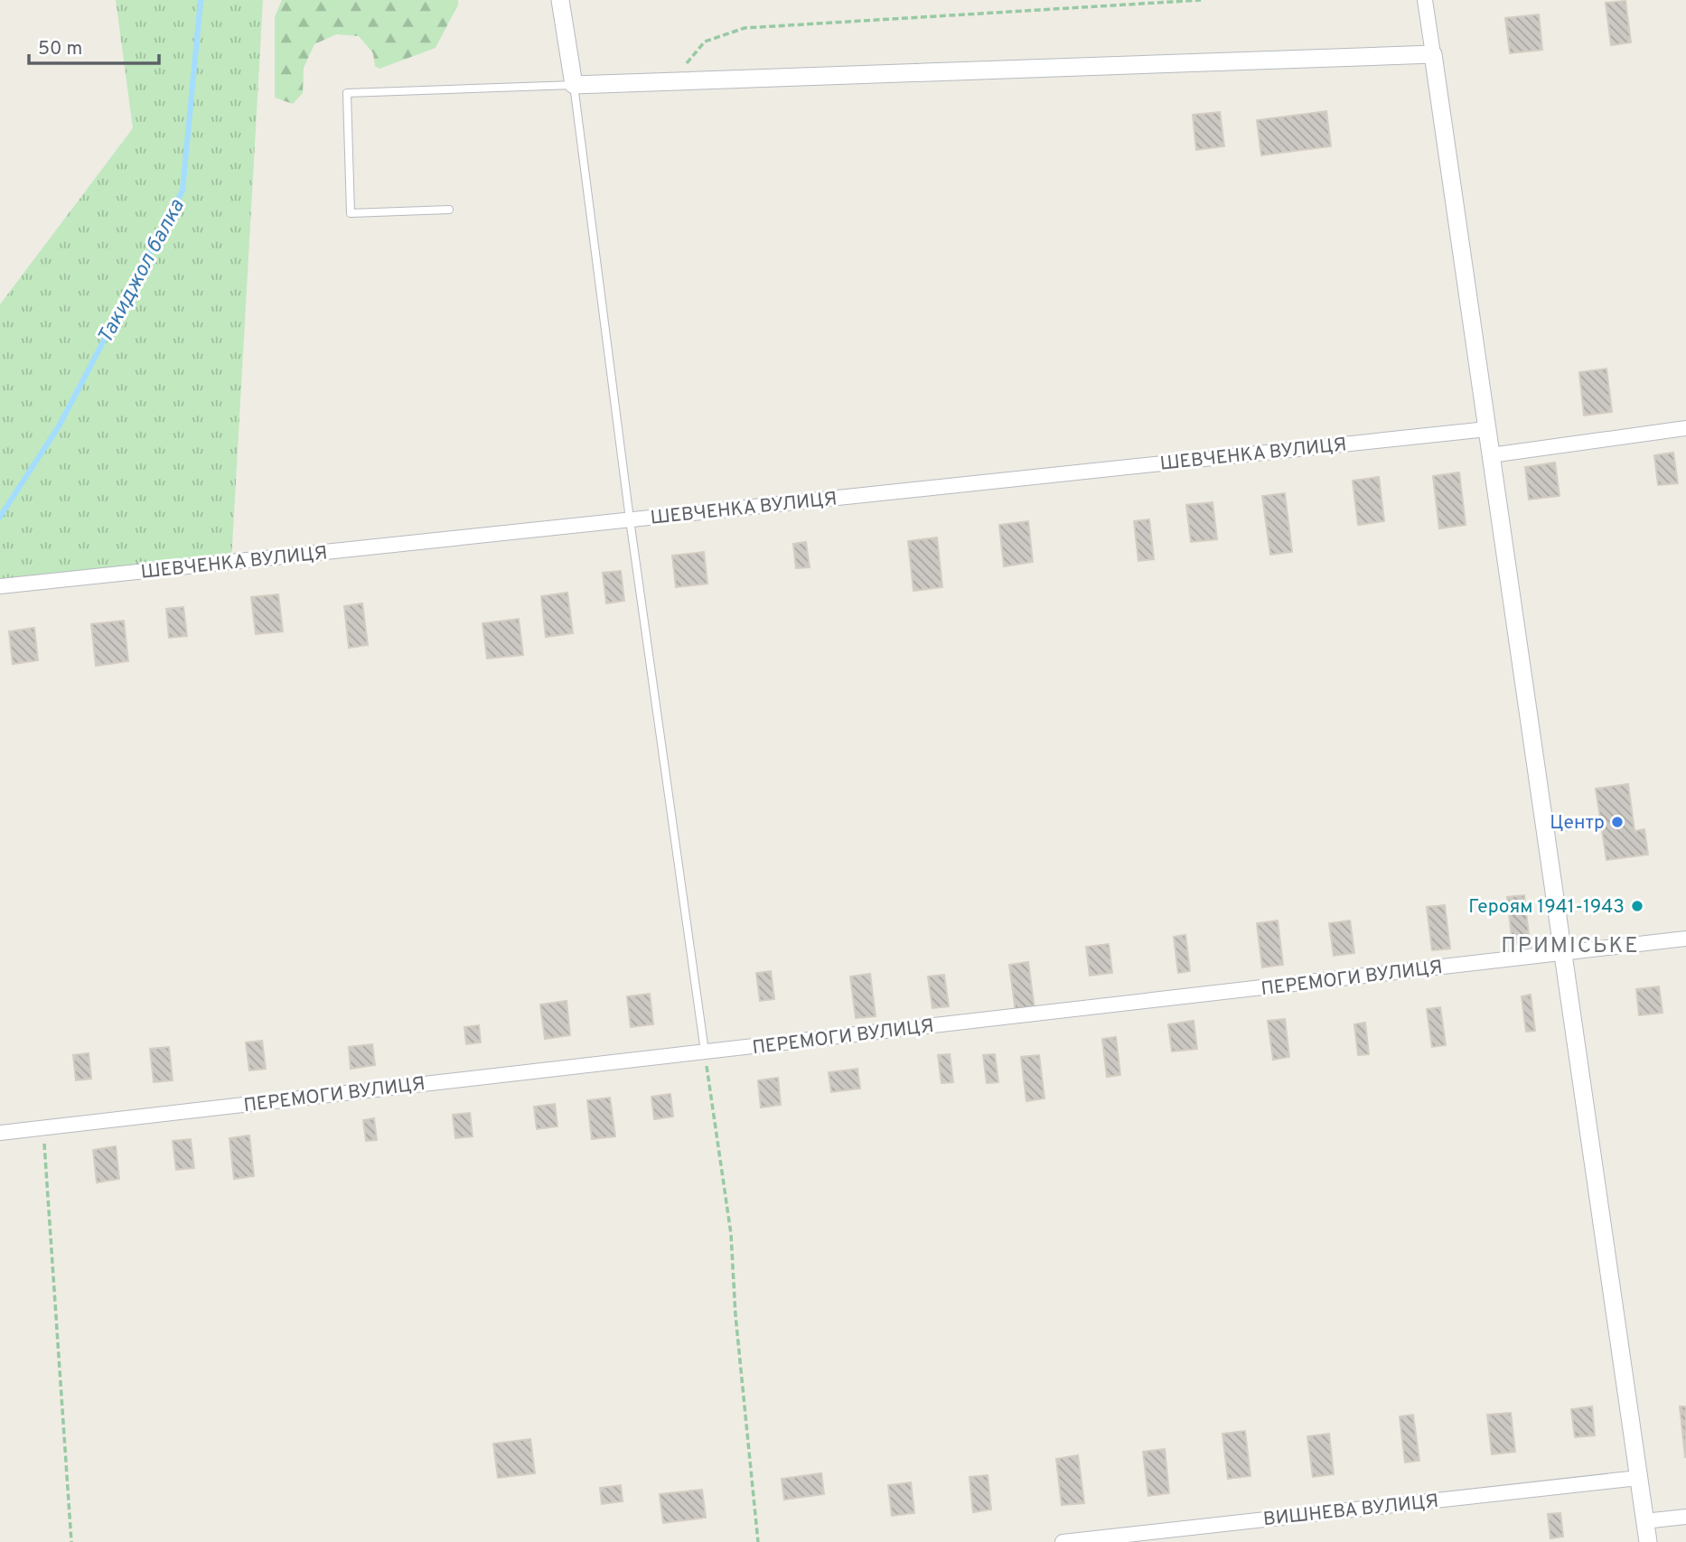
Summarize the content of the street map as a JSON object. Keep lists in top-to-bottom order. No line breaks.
{"streets":{"street":["ШЕВЧЕНКА ВУЛИЦЯ","ПЕРЕМОГИ ВУЛИЦЯ","ВИШНЕВА ВУЛИЦЯ"]},"districts":["ПРИМІСЬКЕ"],"water":["Такиджол балка"],"places":["Центр","Героям 1941-1943"],"scale_bar":"50 m"}
